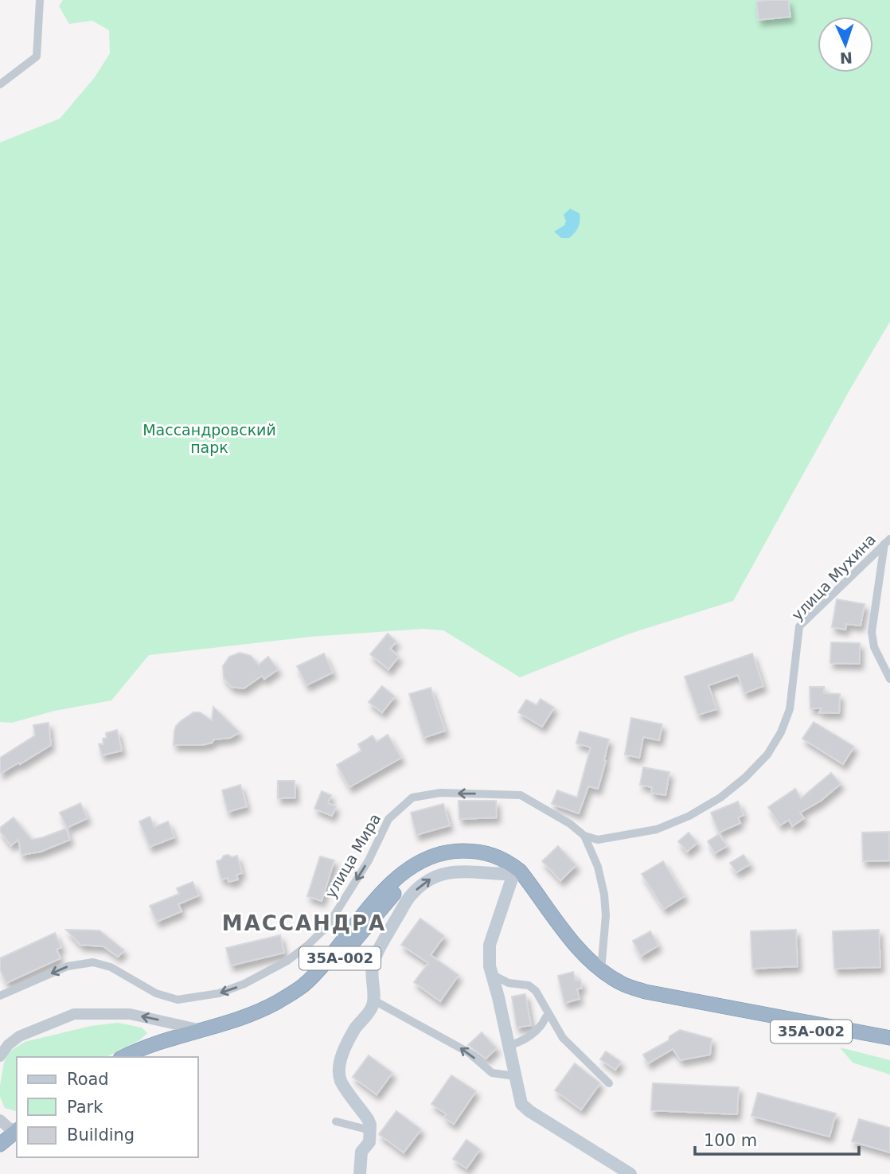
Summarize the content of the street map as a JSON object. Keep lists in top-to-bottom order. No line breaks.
{"streets":{"highway":["35А-002"],"street":["улица Мухина","улица Мира"]},"crossings":[["улица Мухина","улица Мира"],["улица Мира","35А-002"]],"one_way":["улица Мира"],"districts":["МАССАНДРА"],"parks":["Массандровский парк"],"legend":["Road","Park","Building"],"scale_bar":"100 m","north":"bottom"}
